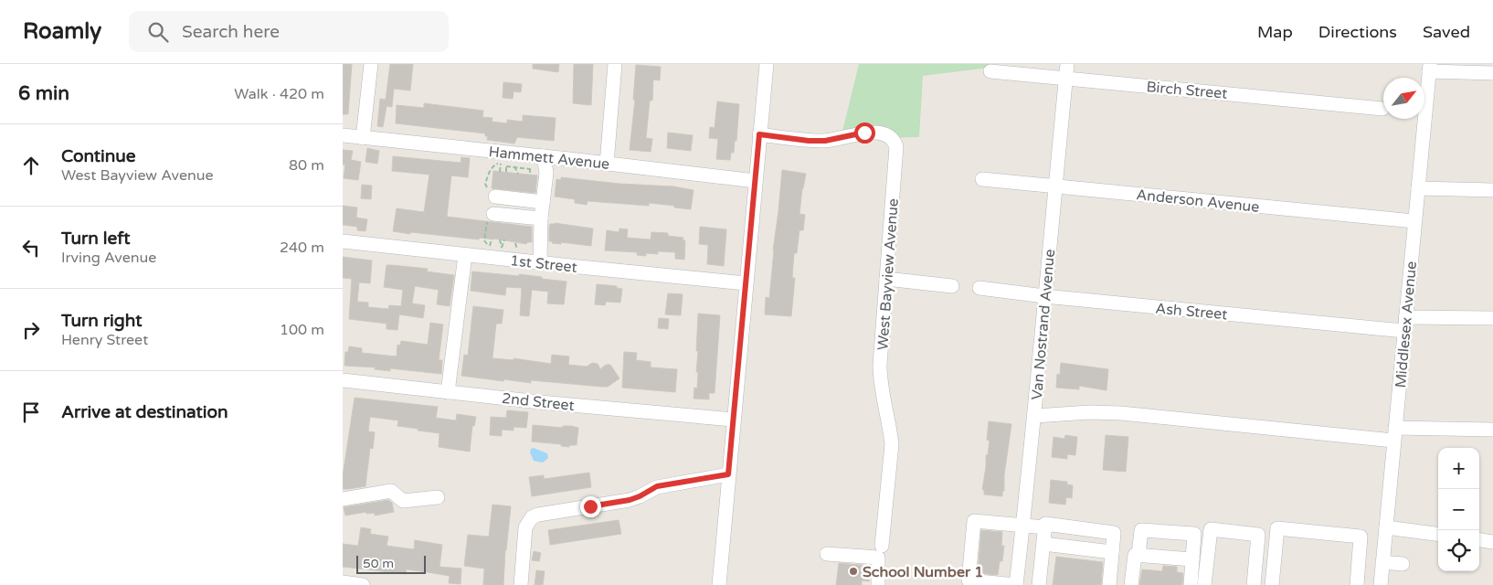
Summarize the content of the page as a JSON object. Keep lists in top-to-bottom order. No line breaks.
{"streets":{"street":["Birch Street","Hammett Avenue","Anderson Avenue","1st Street","West Bayview Avenue","Ash Street","Van Nostrand Avenue","Middlesex Avenue","2nd Street"]},"crossings":[["Birch Street","Van Nostrand Avenue"],["Anderson Avenue","Van Nostrand Avenue"],["Anderson Avenue","Middlesex Avenue"],["Ash Street","Van Nostrand Avenue"],["Ash Street","Middlesex Avenue"]],"places":["School Number 1"],"scale_bar":"50 m","north":"top right","page":{"header":"Roamly","search":"Search here","nav":["Map","Directions","Saved"],"heading":["6 min","Walk · 420 m"],"list":[["Continue","West Bayview Avenue","80 m"],["Turn left","Irving Avenue","240 m"],["Turn right","Henry Street","100 m"],"Arrive at destination"],"map_buttons":["+","−"],"scale":"50 m"}}
